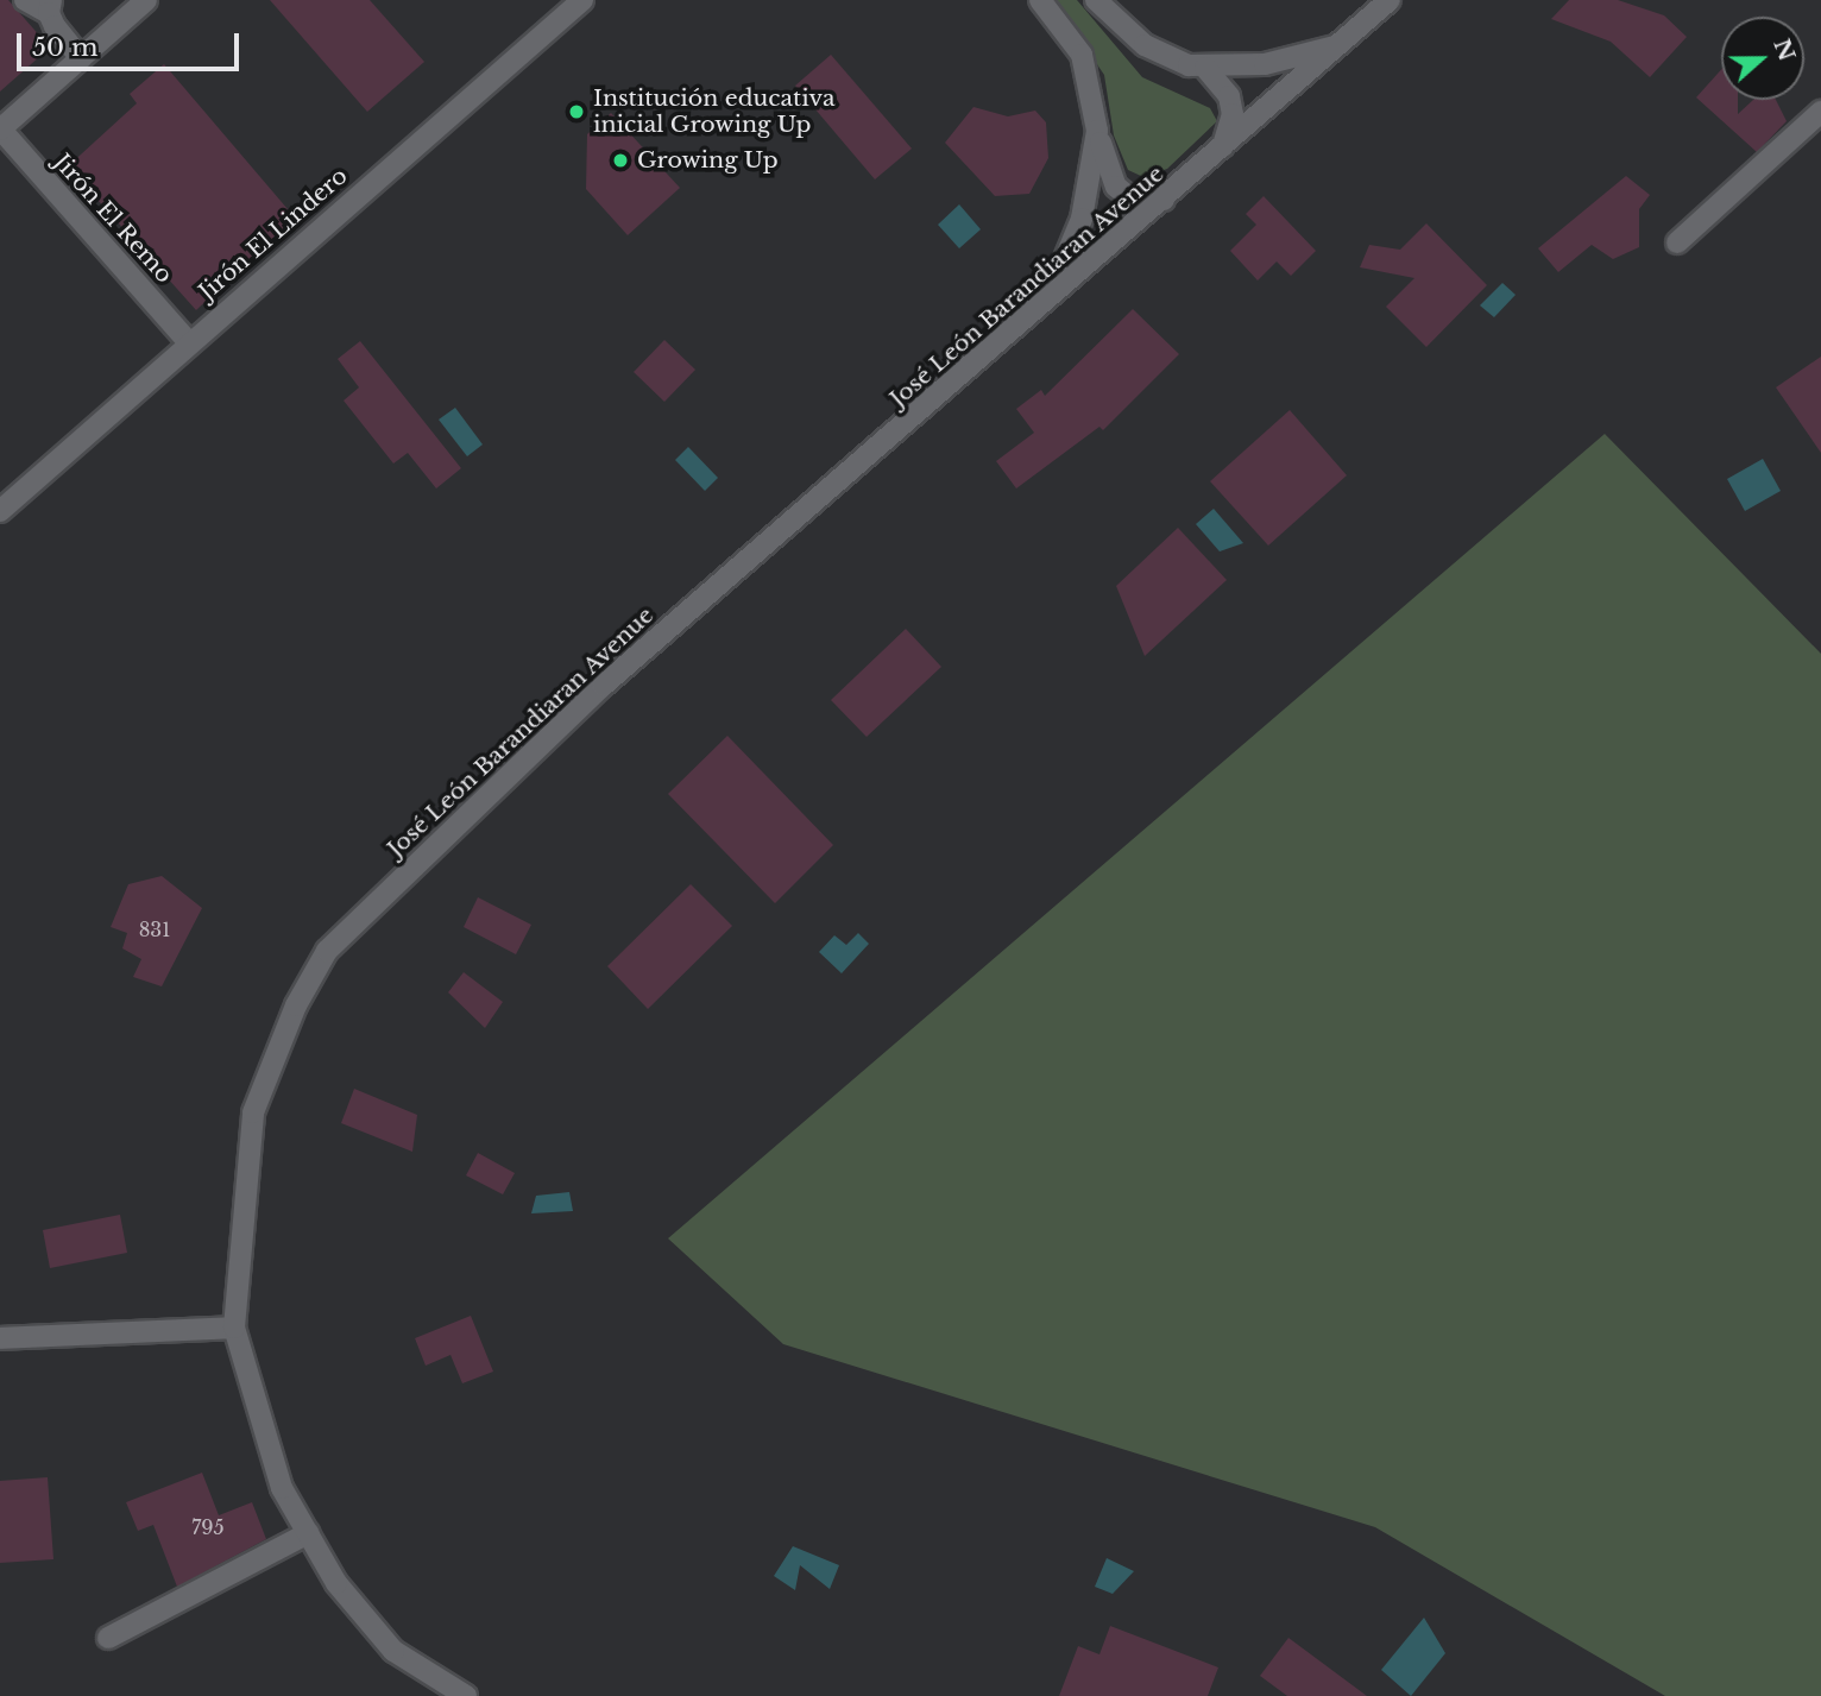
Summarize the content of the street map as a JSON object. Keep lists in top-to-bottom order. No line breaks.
{"streets":{"street":["Jirón El Remo","Jirón El Lindero","José León Barandiaran Avenue"]},"crossings":[["Jirón El Remo","Jirón El Lindero"]],"places":["Institución educativa inicial Growing Up","Growing Up"],"house_numbers":["831","795"],"scale_bar":"50 m","north":"right"}
